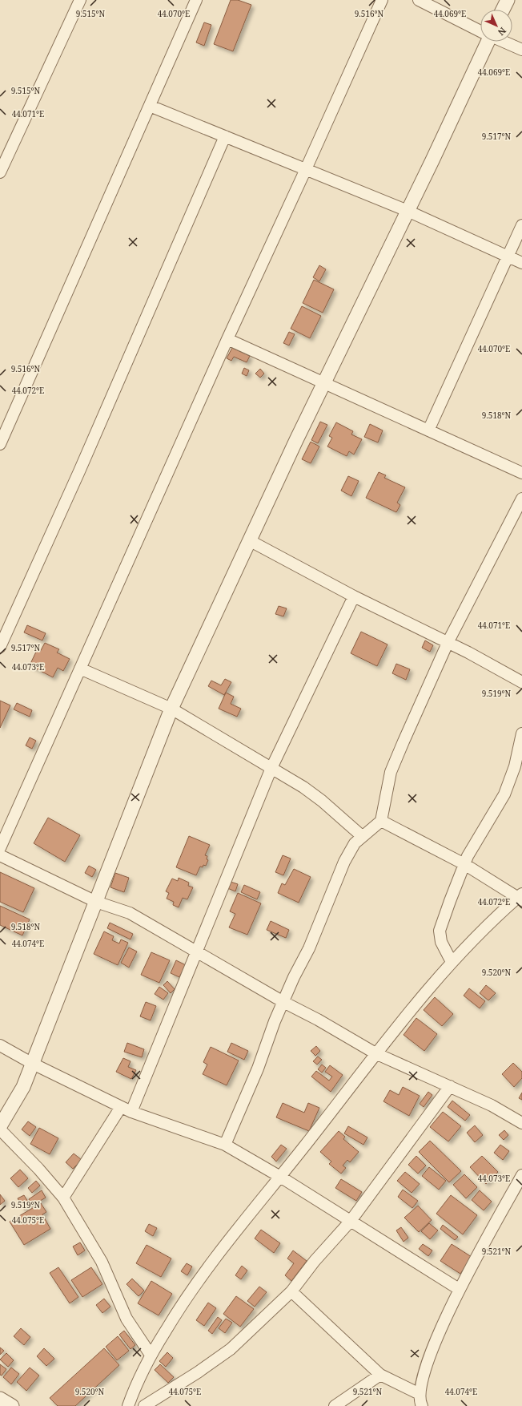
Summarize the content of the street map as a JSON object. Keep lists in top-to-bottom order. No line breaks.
{"north":"bottom right","coordinates":["9.515°N","44.070°E","9.516°N","44.069°E","44.071°E","9.517°N","44.072°E","9.518°N","44.073°E","9.519°N","44.074°E","9.520°N","44.075°E","9.521°N"]}
